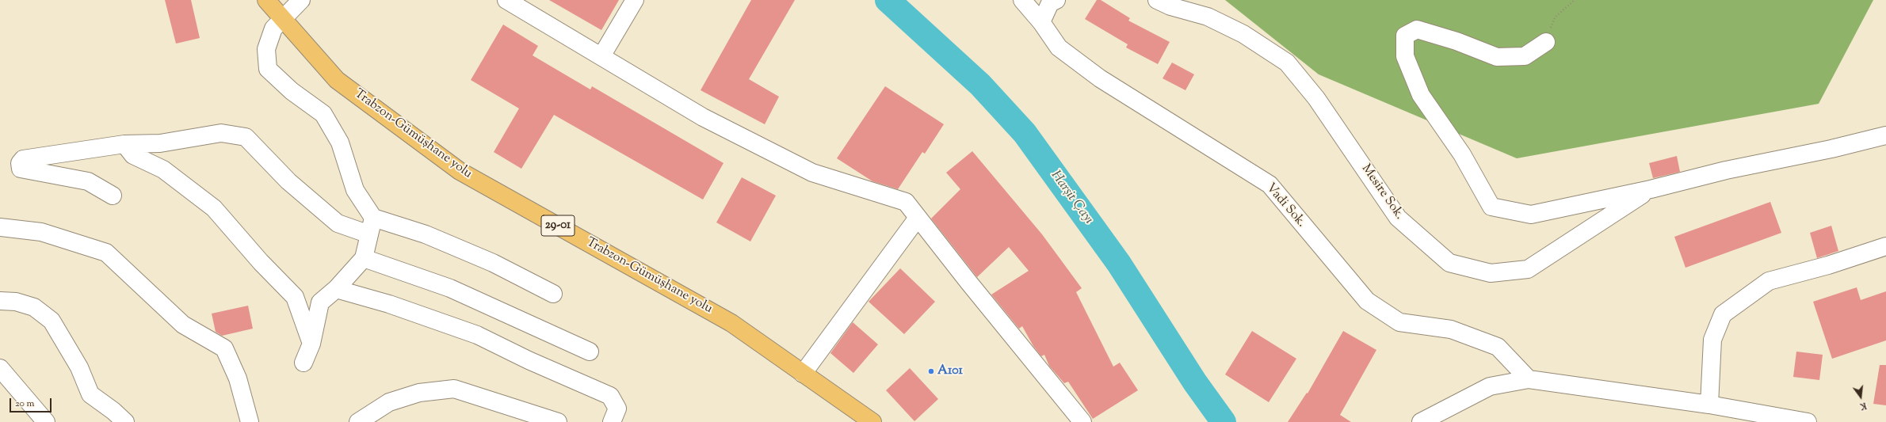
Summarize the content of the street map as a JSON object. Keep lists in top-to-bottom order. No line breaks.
{"streets":{"main road":["Trabzon-Gümüşhane yolu","29-01"],"street":["Mesire Sok.","Vadi Sok."]},"water":["Harşit Çayı"],"places":["A101"],"scale_bar":"20 m","north":"bottom"}
